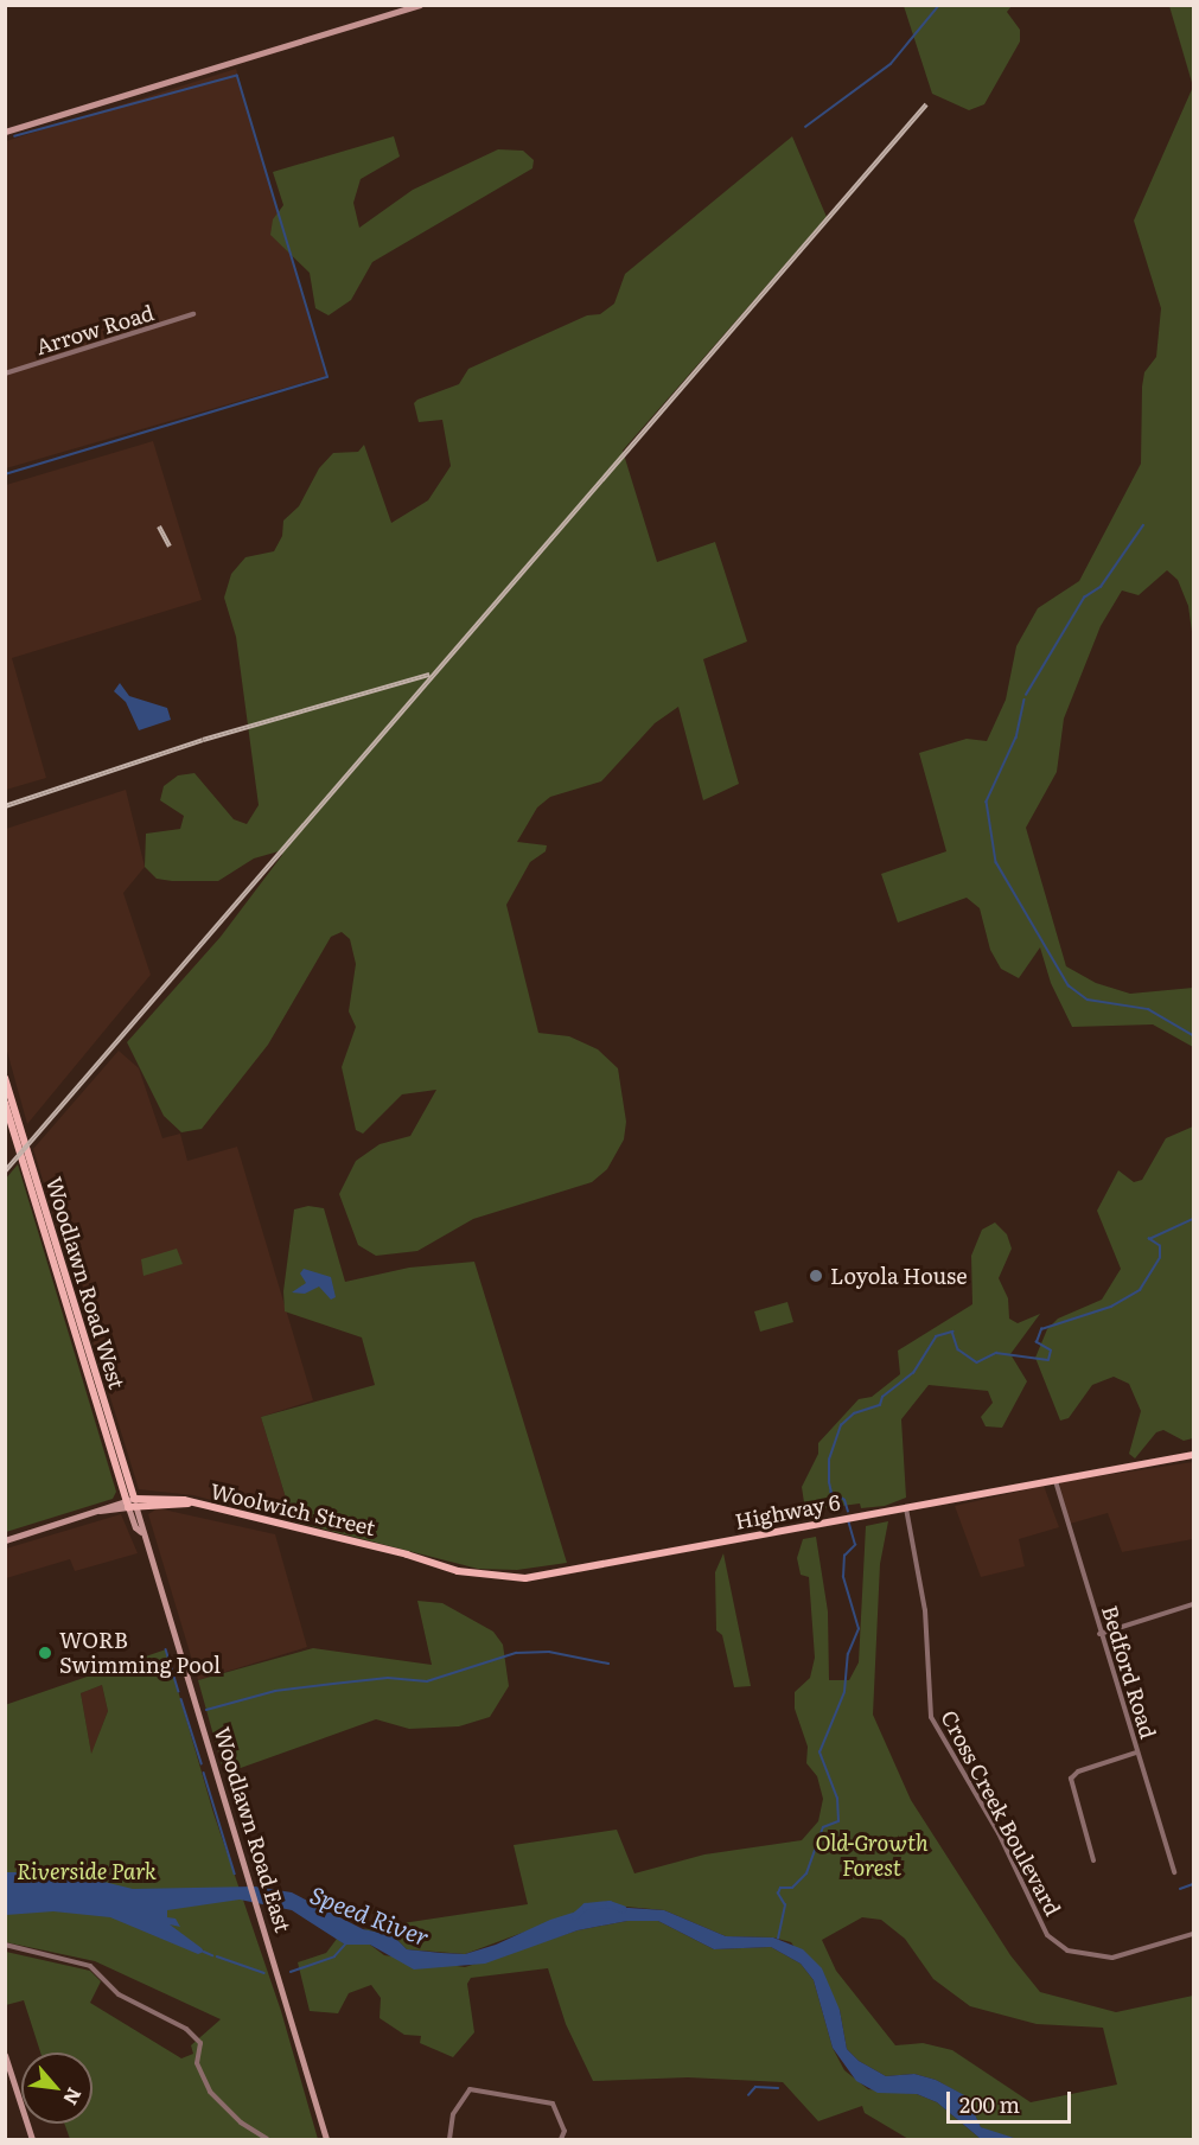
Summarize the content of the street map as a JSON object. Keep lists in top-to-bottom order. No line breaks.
{"streets":{"main road":["Woodlawn Road West","Woolwich Street","Highway 6","Woodlawn Road East"],"street":["Arrow Road","Bedford Road","Cross Creek Boulevard"]},"crossings":[["Woodlawn Road West","Woolwich Street"],["Woodlawn Road West","Woodlawn Road East"],["Woolwich Street","Highway 6"],["Woolwich Street","Woodlawn Road East"],["Highway 6","Bedford Road"],["Highway 6","Cross Creek Boulevard"]],"water":["Speed River"],"parks":["Old-Growth Forest","Riverside Park"],"places":["Loyola House","WORB Swimming Pool"],"scale_bar":"200 m","north":"bottom right"}
